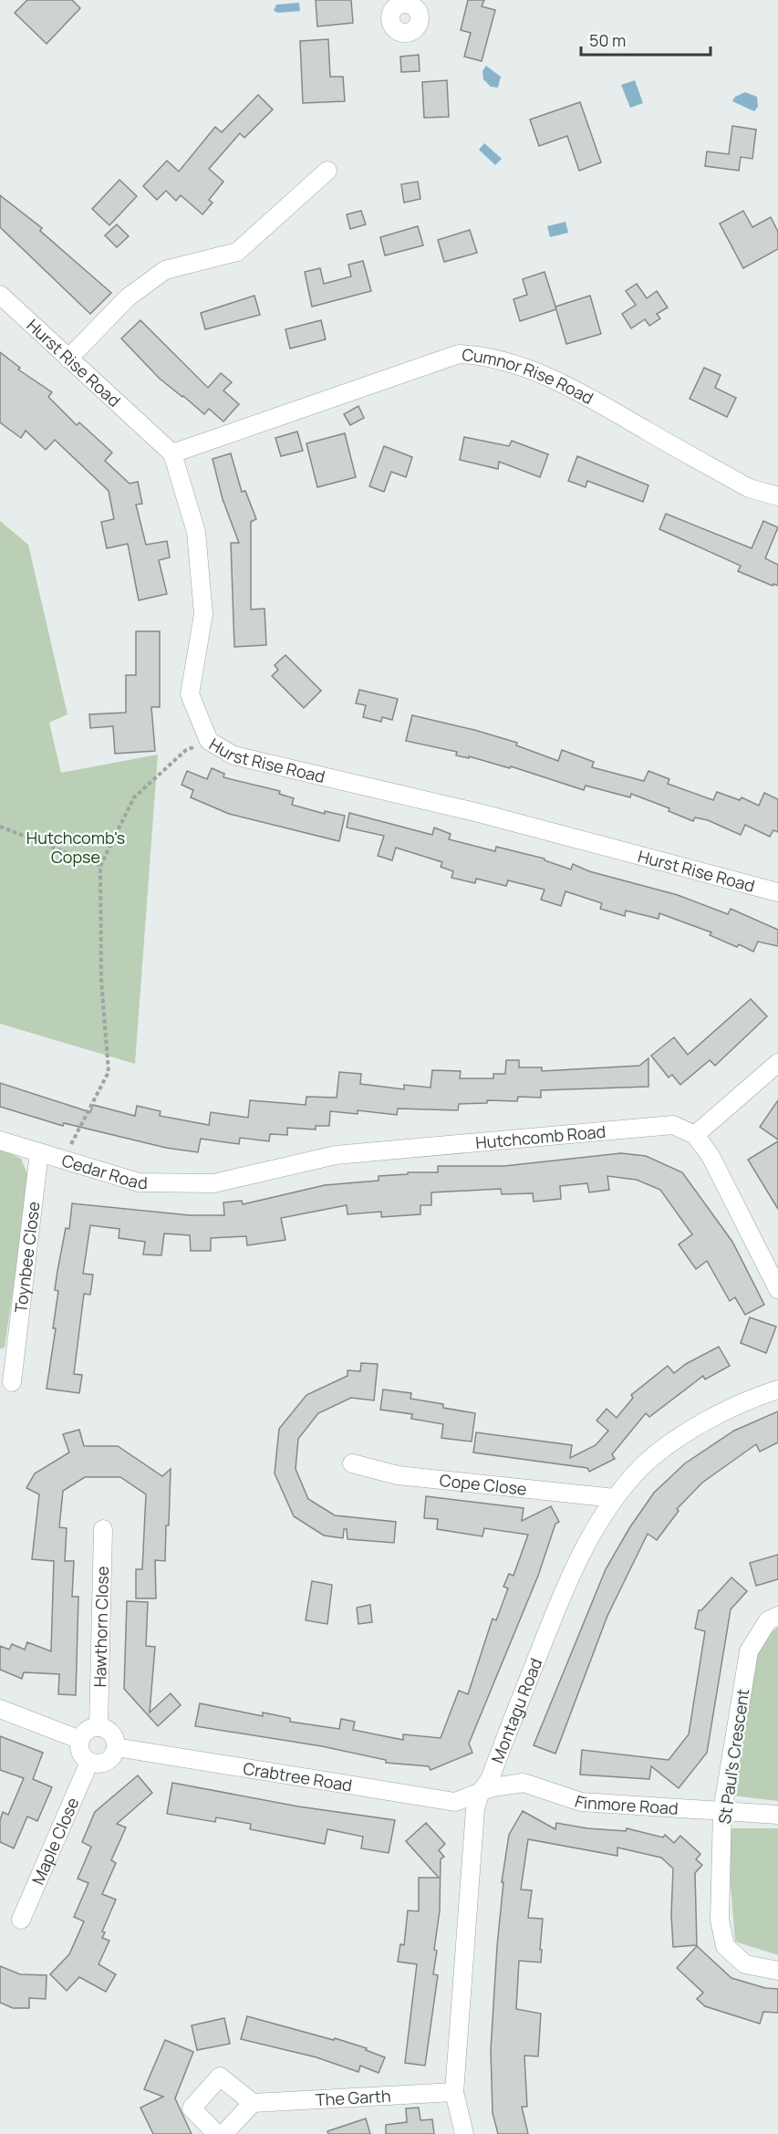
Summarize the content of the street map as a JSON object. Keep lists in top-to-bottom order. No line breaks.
{"streets":{"street":["Hurst Rise Road","Cumnor Rise Road","Hutchcomb Road","Cedar Road","Toynbee Close","Cope Close","Hawthorn Close","Montagu Road","St Paul's Crescent","Crabtree Road","Finmore Road","Maple Close","The Garth"]},"crossings":[["Hurst Rise Road","Cumnor Rise Road"],["Hutchcomb Road","Cedar Road"],["Cedar Road","Toynbee Close"],["Cope Close","Montagu Road"],["Hawthorn Close","Crabtree Road"],["Hawthorn Close","Maple Close"],["Montagu Road","Crabtree Road"],["Montagu Road","Finmore Road"],["Montagu Road","The Garth"],["St Paul's Crescent","Finmore Road"],["Crabtree Road","Finmore Road"],["Crabtree Road","Maple Close"]],"parks":["Hutchcomb's Copse"],"scale_bar":"50 m"}
